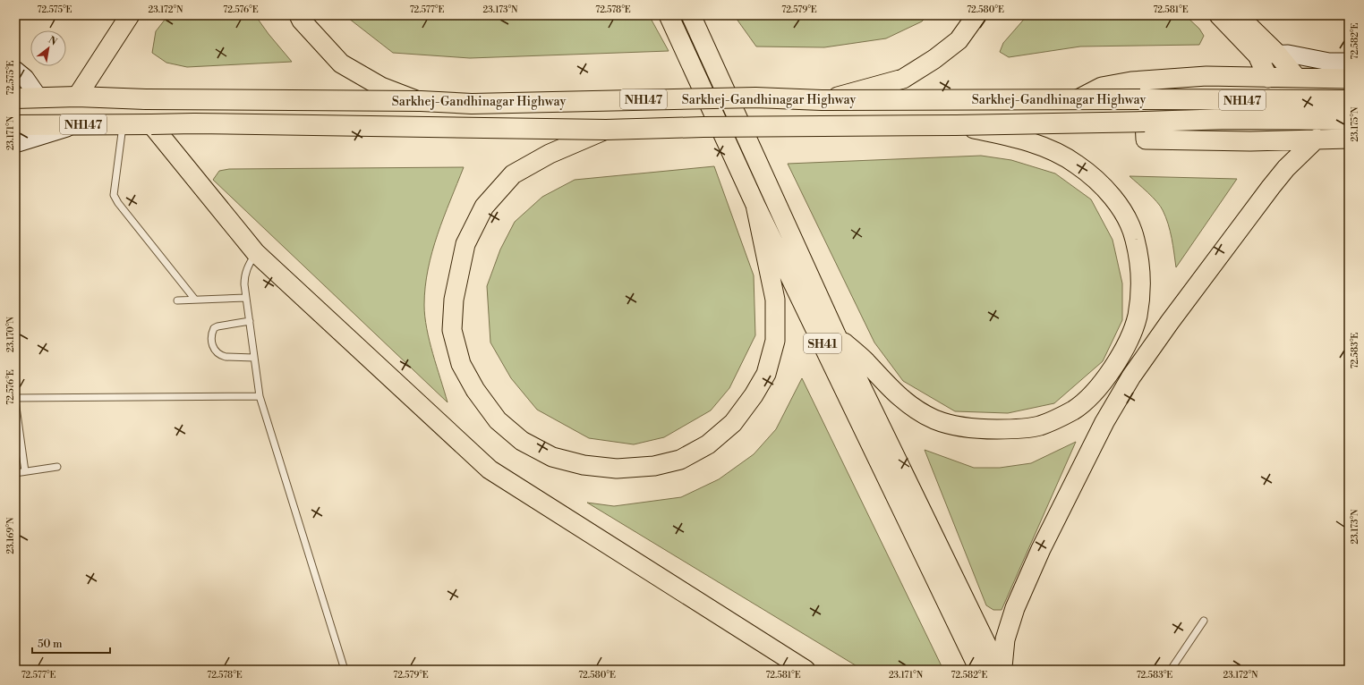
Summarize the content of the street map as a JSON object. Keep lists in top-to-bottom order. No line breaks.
{"streets":{"highway":["NH147","Sarkhej-Gandhinagar Highway"],"main road":["SH41"]},"crossings":[["NH147","Sarkhej-Gandhinagar Highway"]],"scale_bar":"50 m","north":"top right","coordinates":["72.575°E","23.172°N","72.576°E","72.577°E","23.173°N","72.578°E","72.579°E","72.580°E","72.581°E","72.582°E","23.175°N","23.171°N","23.170°N","72.583°E","23.169°N"]}
